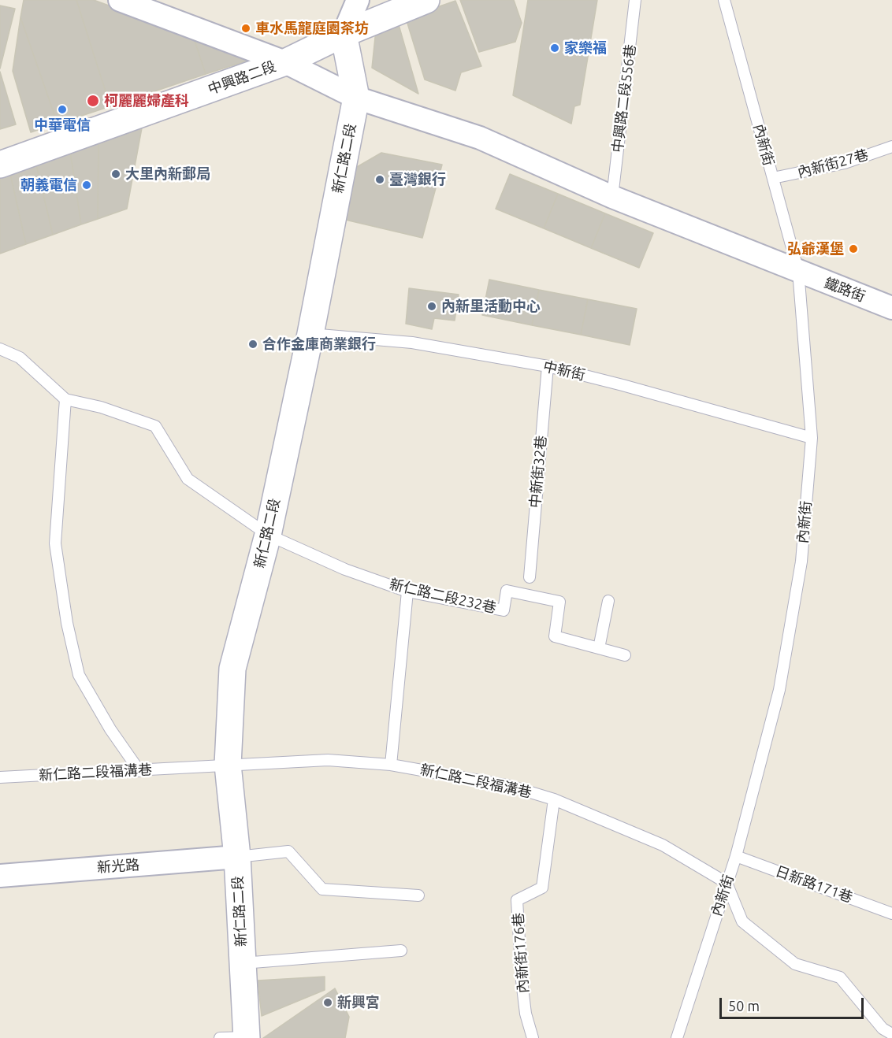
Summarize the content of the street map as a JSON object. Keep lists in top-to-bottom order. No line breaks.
{"streets":{"street":["中興路二段","新仁路二段","鐵路街","新光路"],"lane":["中興路二段556巷","內新街","內新街27巷","中新街","中新街32巷","新仁路二段232巷","新仁路二段福溝巷","日新路171巷","內新街176巷"]},"crossings":[["中興路二段","新仁路二段"],["中興路二段","鐵路街"],["中興路二段556巷","鐵路街"],["內新街","內新街27巷"],["內新街","鐵路街"],["內新街","中新街"],["內新街","新仁路二段福溝巷"],["內新街","日新路171巷"],["新仁路二段","鐵路街"],["新仁路二段","中新街"],["新仁路二段","新仁路二段232巷"],["新仁路二段","新仁路二段福溝巷"],["新仁路二段","新光路"],["中新街","中新街32巷"],["新仁路二段福溝巷","內新街176巷"]],"places":["車水馬龍庭園茶坊","家樂福","柯麗麗婦產科","中華電信","大里內新郵局","臺灣銀行","朝義電信","弘爺漢堡","內新里活動中心","合作金庫商業銀行","新興宮"],"scale_bar":"50 m"}
